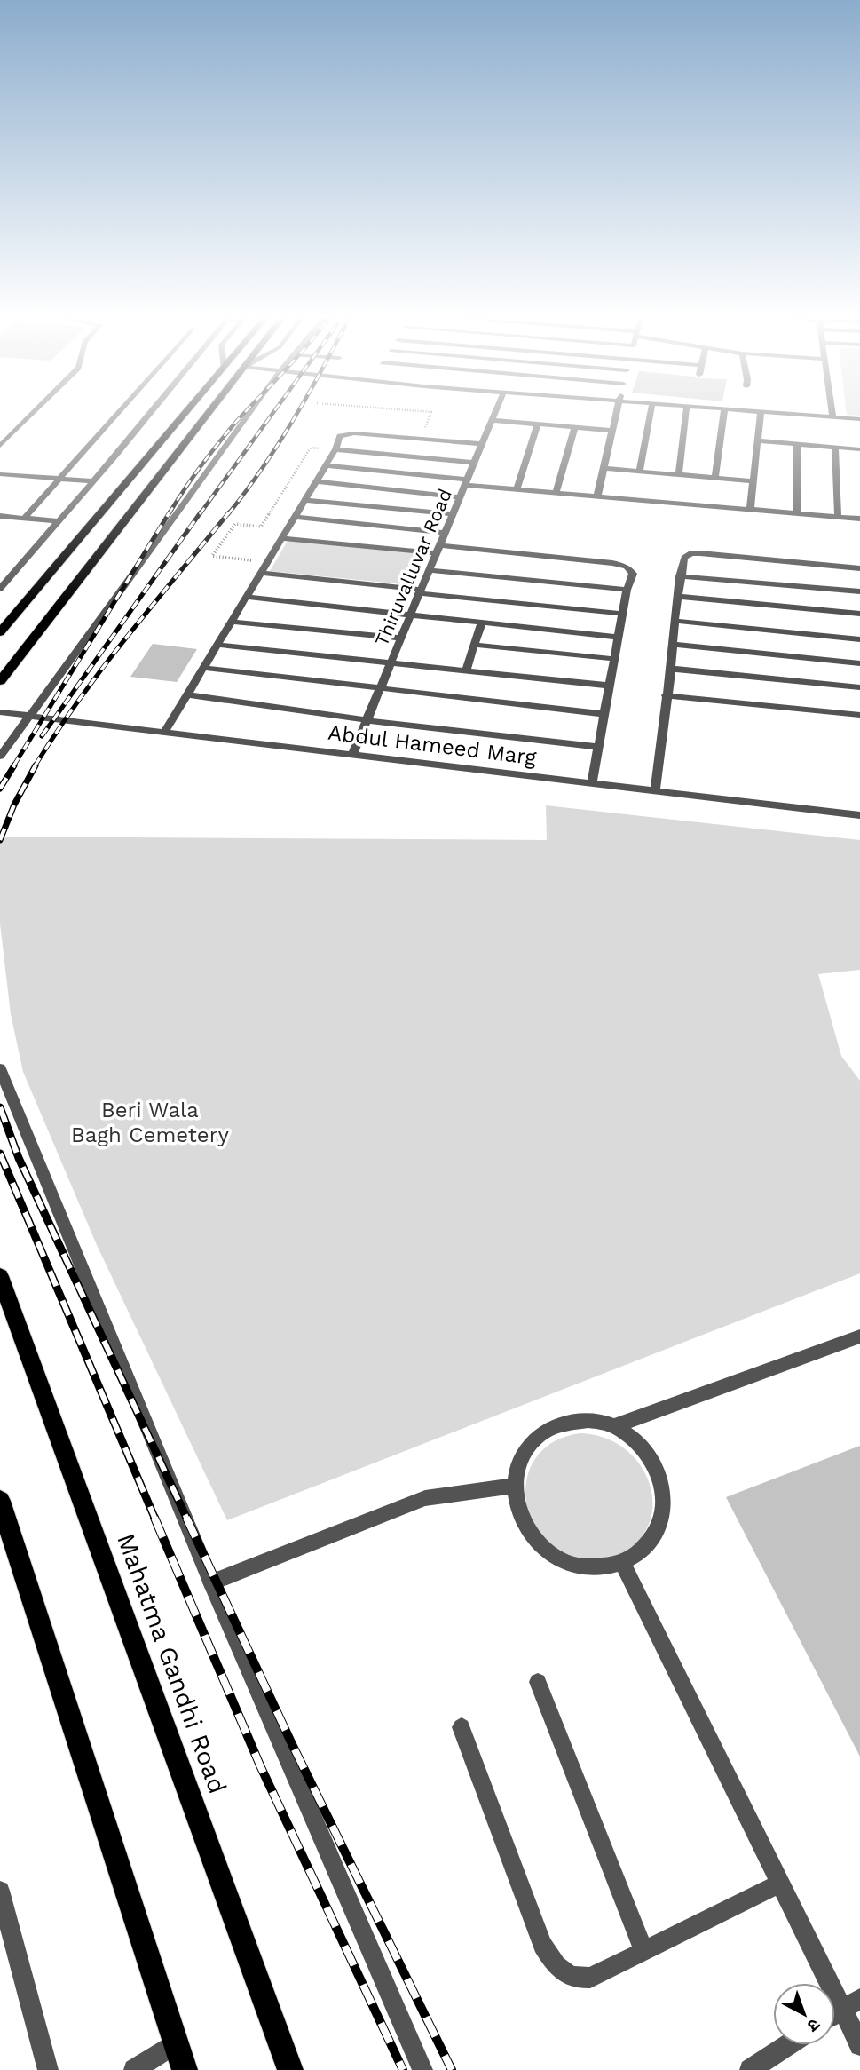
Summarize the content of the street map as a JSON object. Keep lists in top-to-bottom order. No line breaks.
{"streets":{"main road":["Mahatma Gandhi Road"],"street":["Thiruvalluvar Road","Abdul Hameed Marg"]},"crossings":[["Thiruvalluvar Road","Abdul Hameed Marg"]],"parks":["Beri Wala Bagh Cemetery"],"north":"bottom right"}
